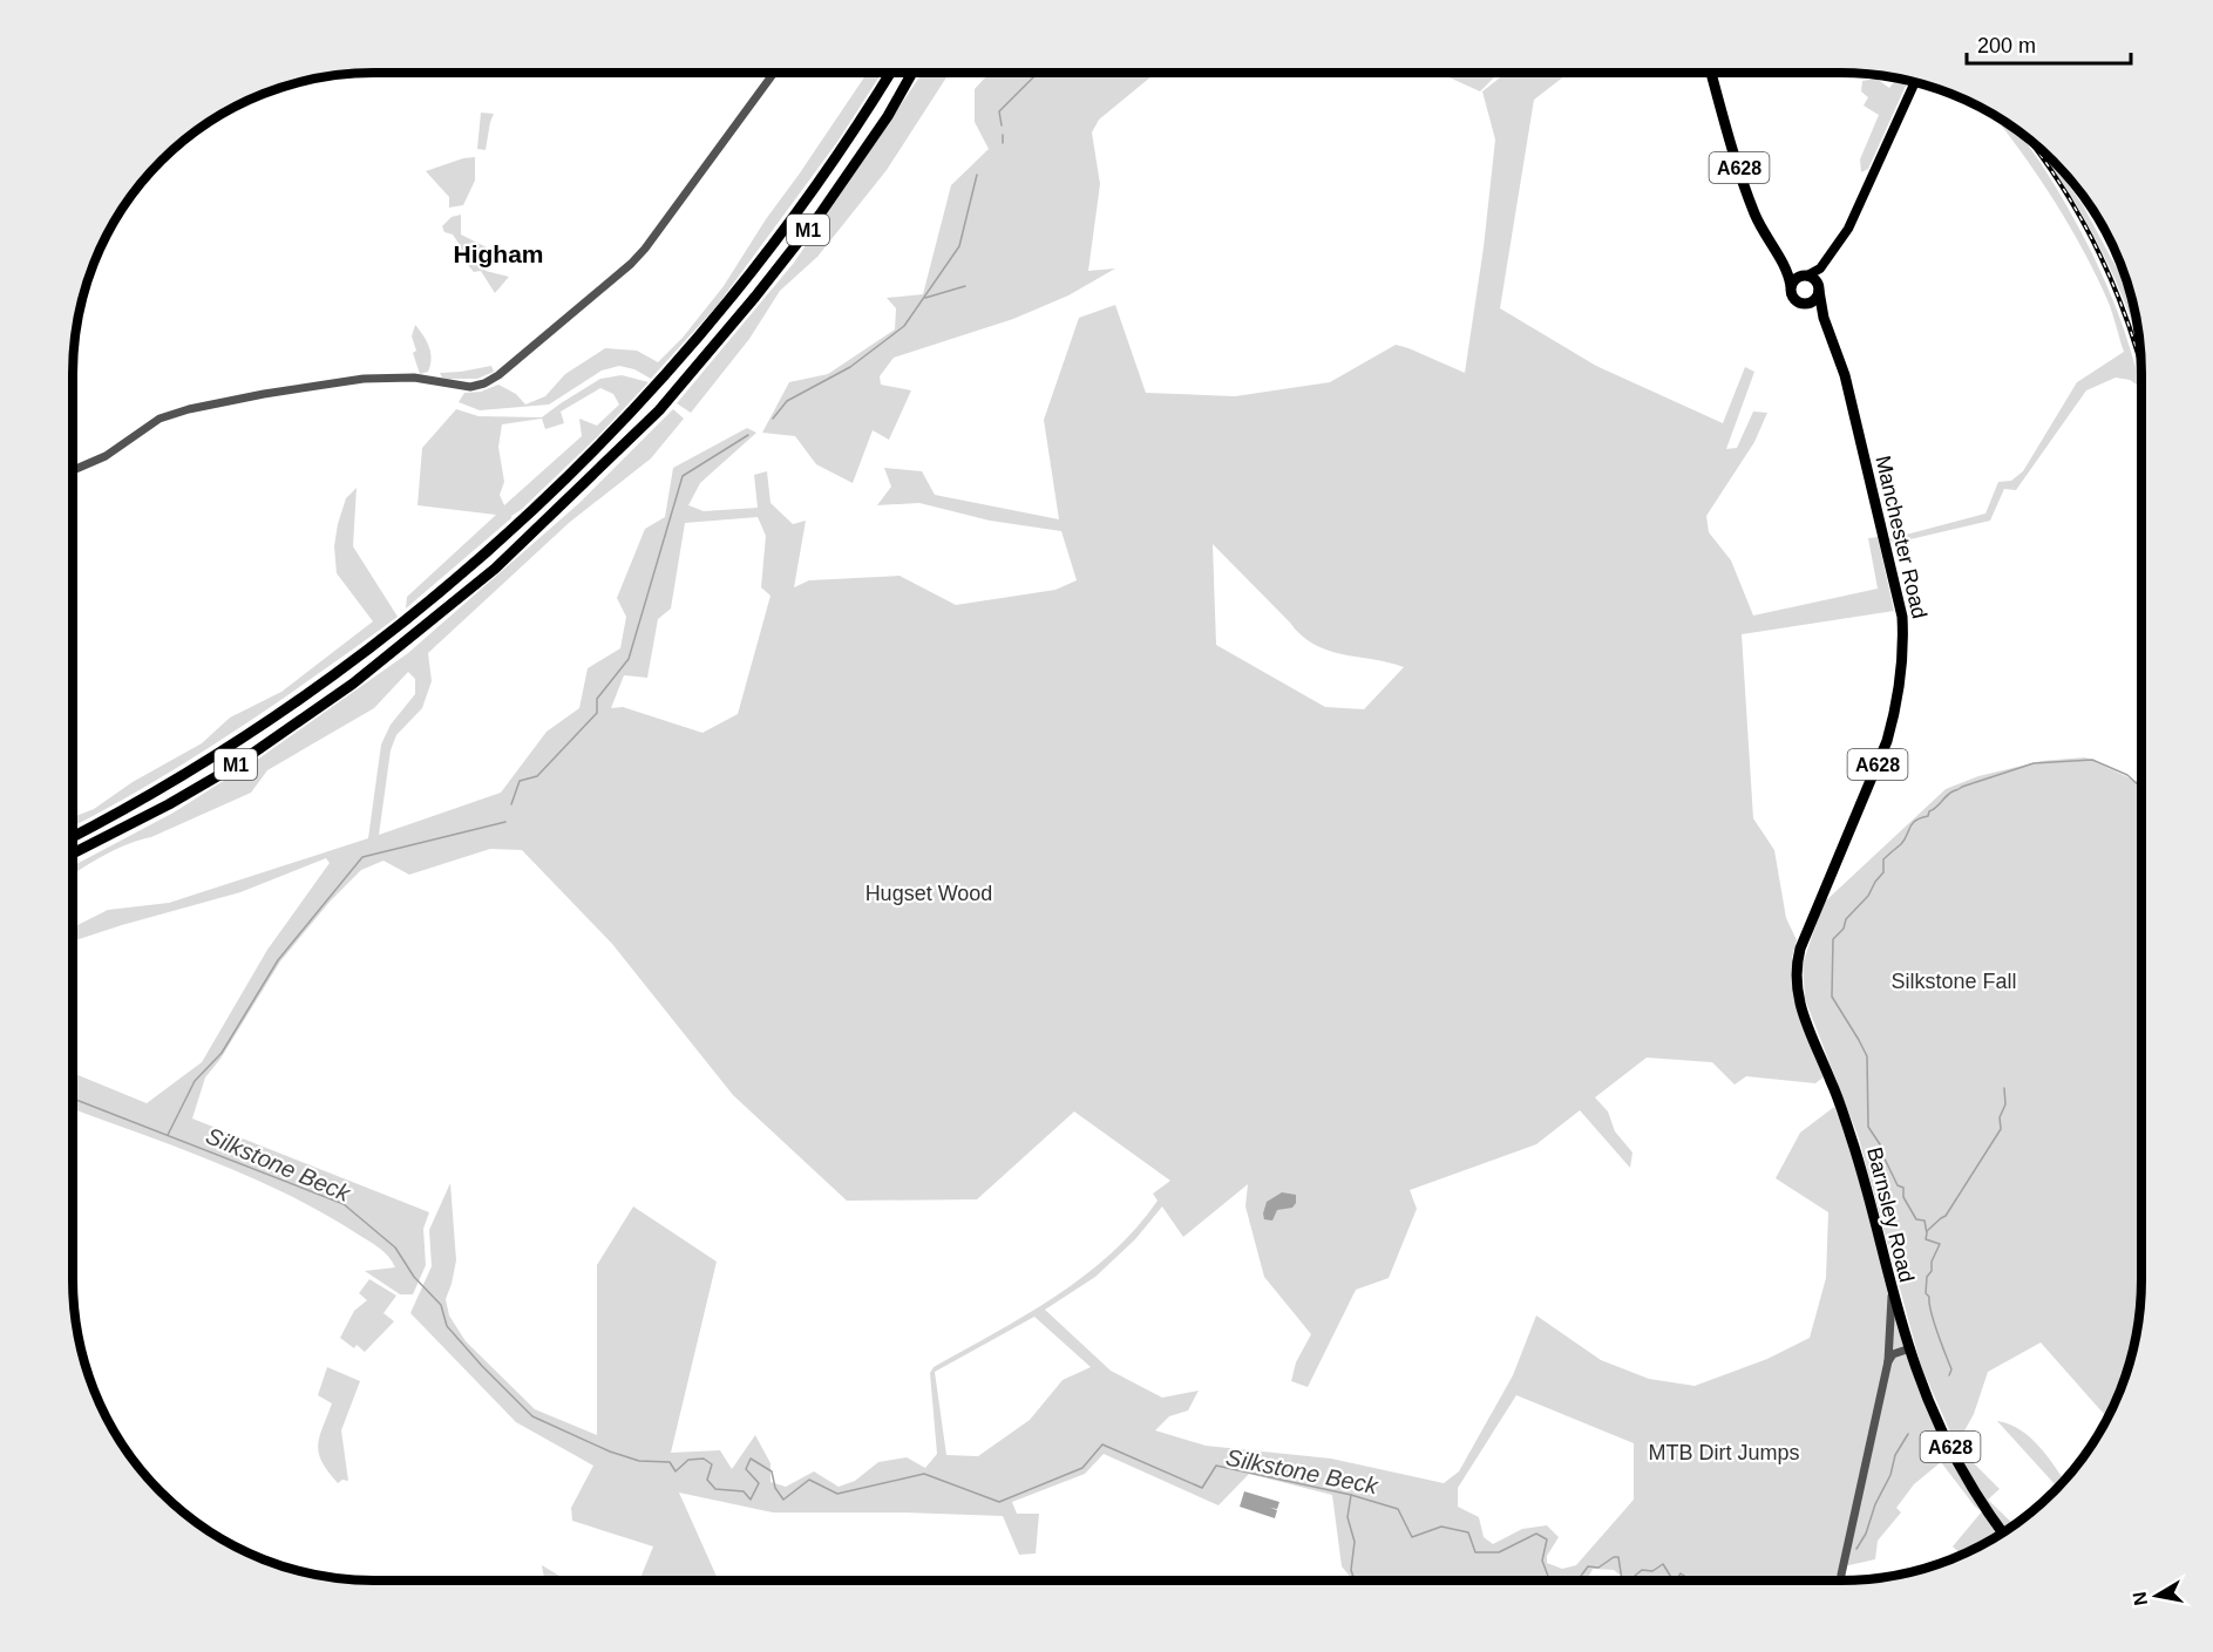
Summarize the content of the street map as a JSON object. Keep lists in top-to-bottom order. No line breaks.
{"streets":{"highway":["A628","M1","Manchester Road","Barnsley Road"]},"crossings":[["A628","Manchester Road"],["A628","Barnsley Road"],["Manchester Road","Barnsley Road"]],"districts":["Higham"],"water":["Silkstone Beck"],"parks":["Hugset Wood","Silkstone Fall","MTB Dirt Jumps"],"scale_bar":"200 m","north":"left"}
